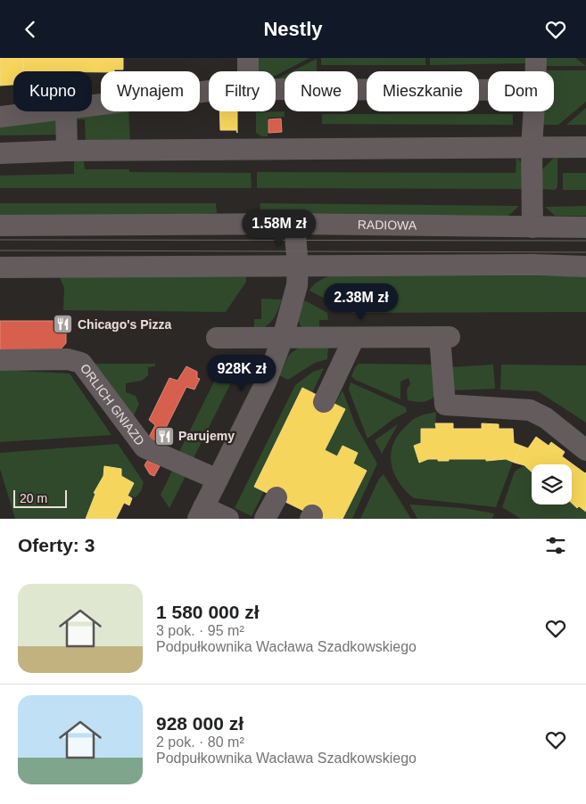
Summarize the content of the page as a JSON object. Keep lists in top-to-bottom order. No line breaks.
{"streets":{"street":["RADIOWA","ORLICH GNIAZD"]},"places":{"restaurant":["Chicago's Pizza","Parujemy"]},"scale_bar":"20 m","page":{"header":"Nestly","chip":["Kupno","Wynajem","Filtry","Nowe","Mieszkanie","Dom"],"price":["1.58M zł","2.38M zł","928K zł"],"scale":"20 m","heading":"Oferty: 3","list":[{"name":"1 580 000 zł","note":"3 pok. · 95 m² · Podpułkownika Wacława Szadkowskiego"},{"name":"928 000 zł","note":"2 pok. · 80 m² · Podpułkownika Wacława Szadkowskiego"}]}}
